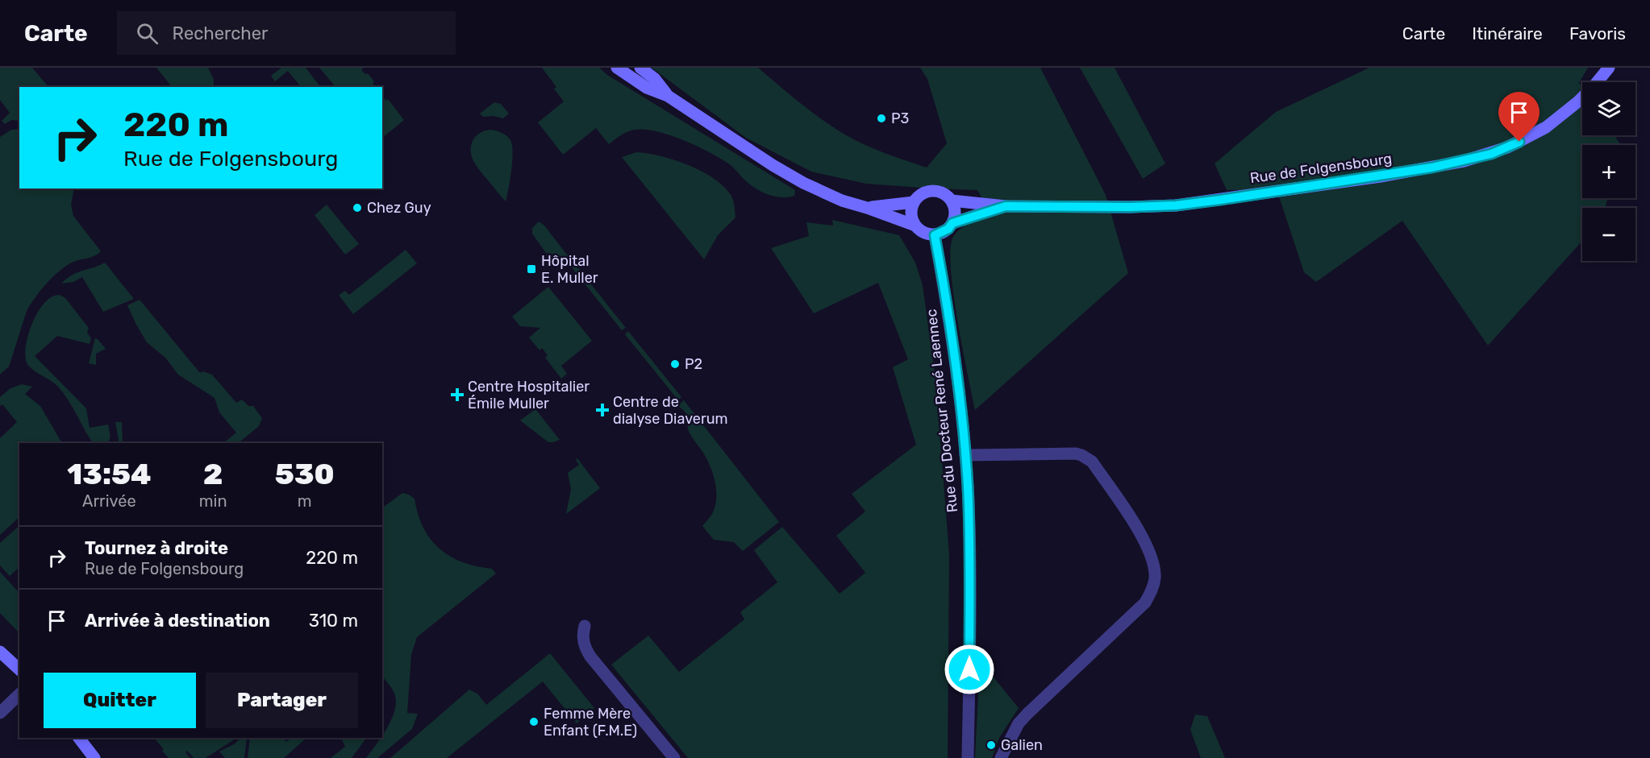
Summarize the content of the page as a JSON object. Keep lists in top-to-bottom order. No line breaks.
{"streets":{"main road":["Rue de Folgensbourg"],"street":["Rue du Docteur René Laennec"]},"crossings":[["Rue de Folgensbourg","Rue du Docteur René Laennec"]],"places":{"other":["P3","Chez Guy","P2","Femme Mère Enfant (F.M.E)","Galien"],"transit":["Hôpital E. Muller"],"health":["Centre Hospitalier Émile Muller","Centre de dialyse Diaverum"]},"page":{"header":"Carte","search":"Rechercher","nav":["Carte","Itinéraire","Favoris"],"map_buttons":["+","−"],"turn":["220 m","Rue de Folgensbourg"],"eta":["13:54","Arrivée","2","min","530","m"],"list":[{"name":"Tournez à droite","note":"Rue de Folgensbourg","value":"220 m"},{"name":"Arrivée à destination","value":"310 m"}],"buttons":["Quitter","Partager"]}}
